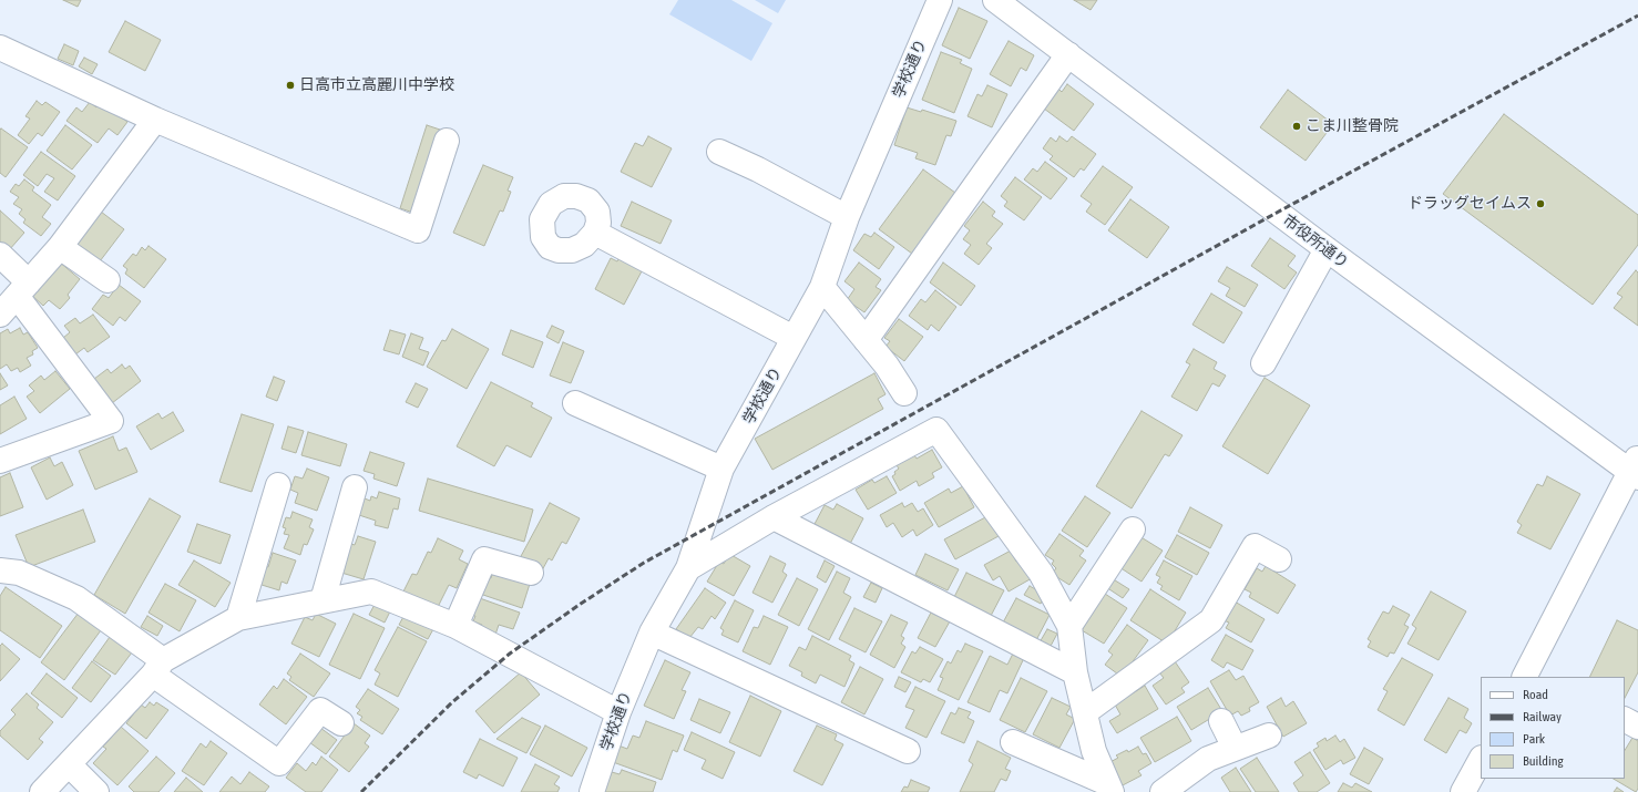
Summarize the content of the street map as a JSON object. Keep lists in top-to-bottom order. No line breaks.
{"streets":{"street":["学校通り","市役所通り"]},"places":["日高市立高麗川中学校","こま川整骨院","ドラッグセイムス"],"legend":["Road","Railway","Park","Building"]}
